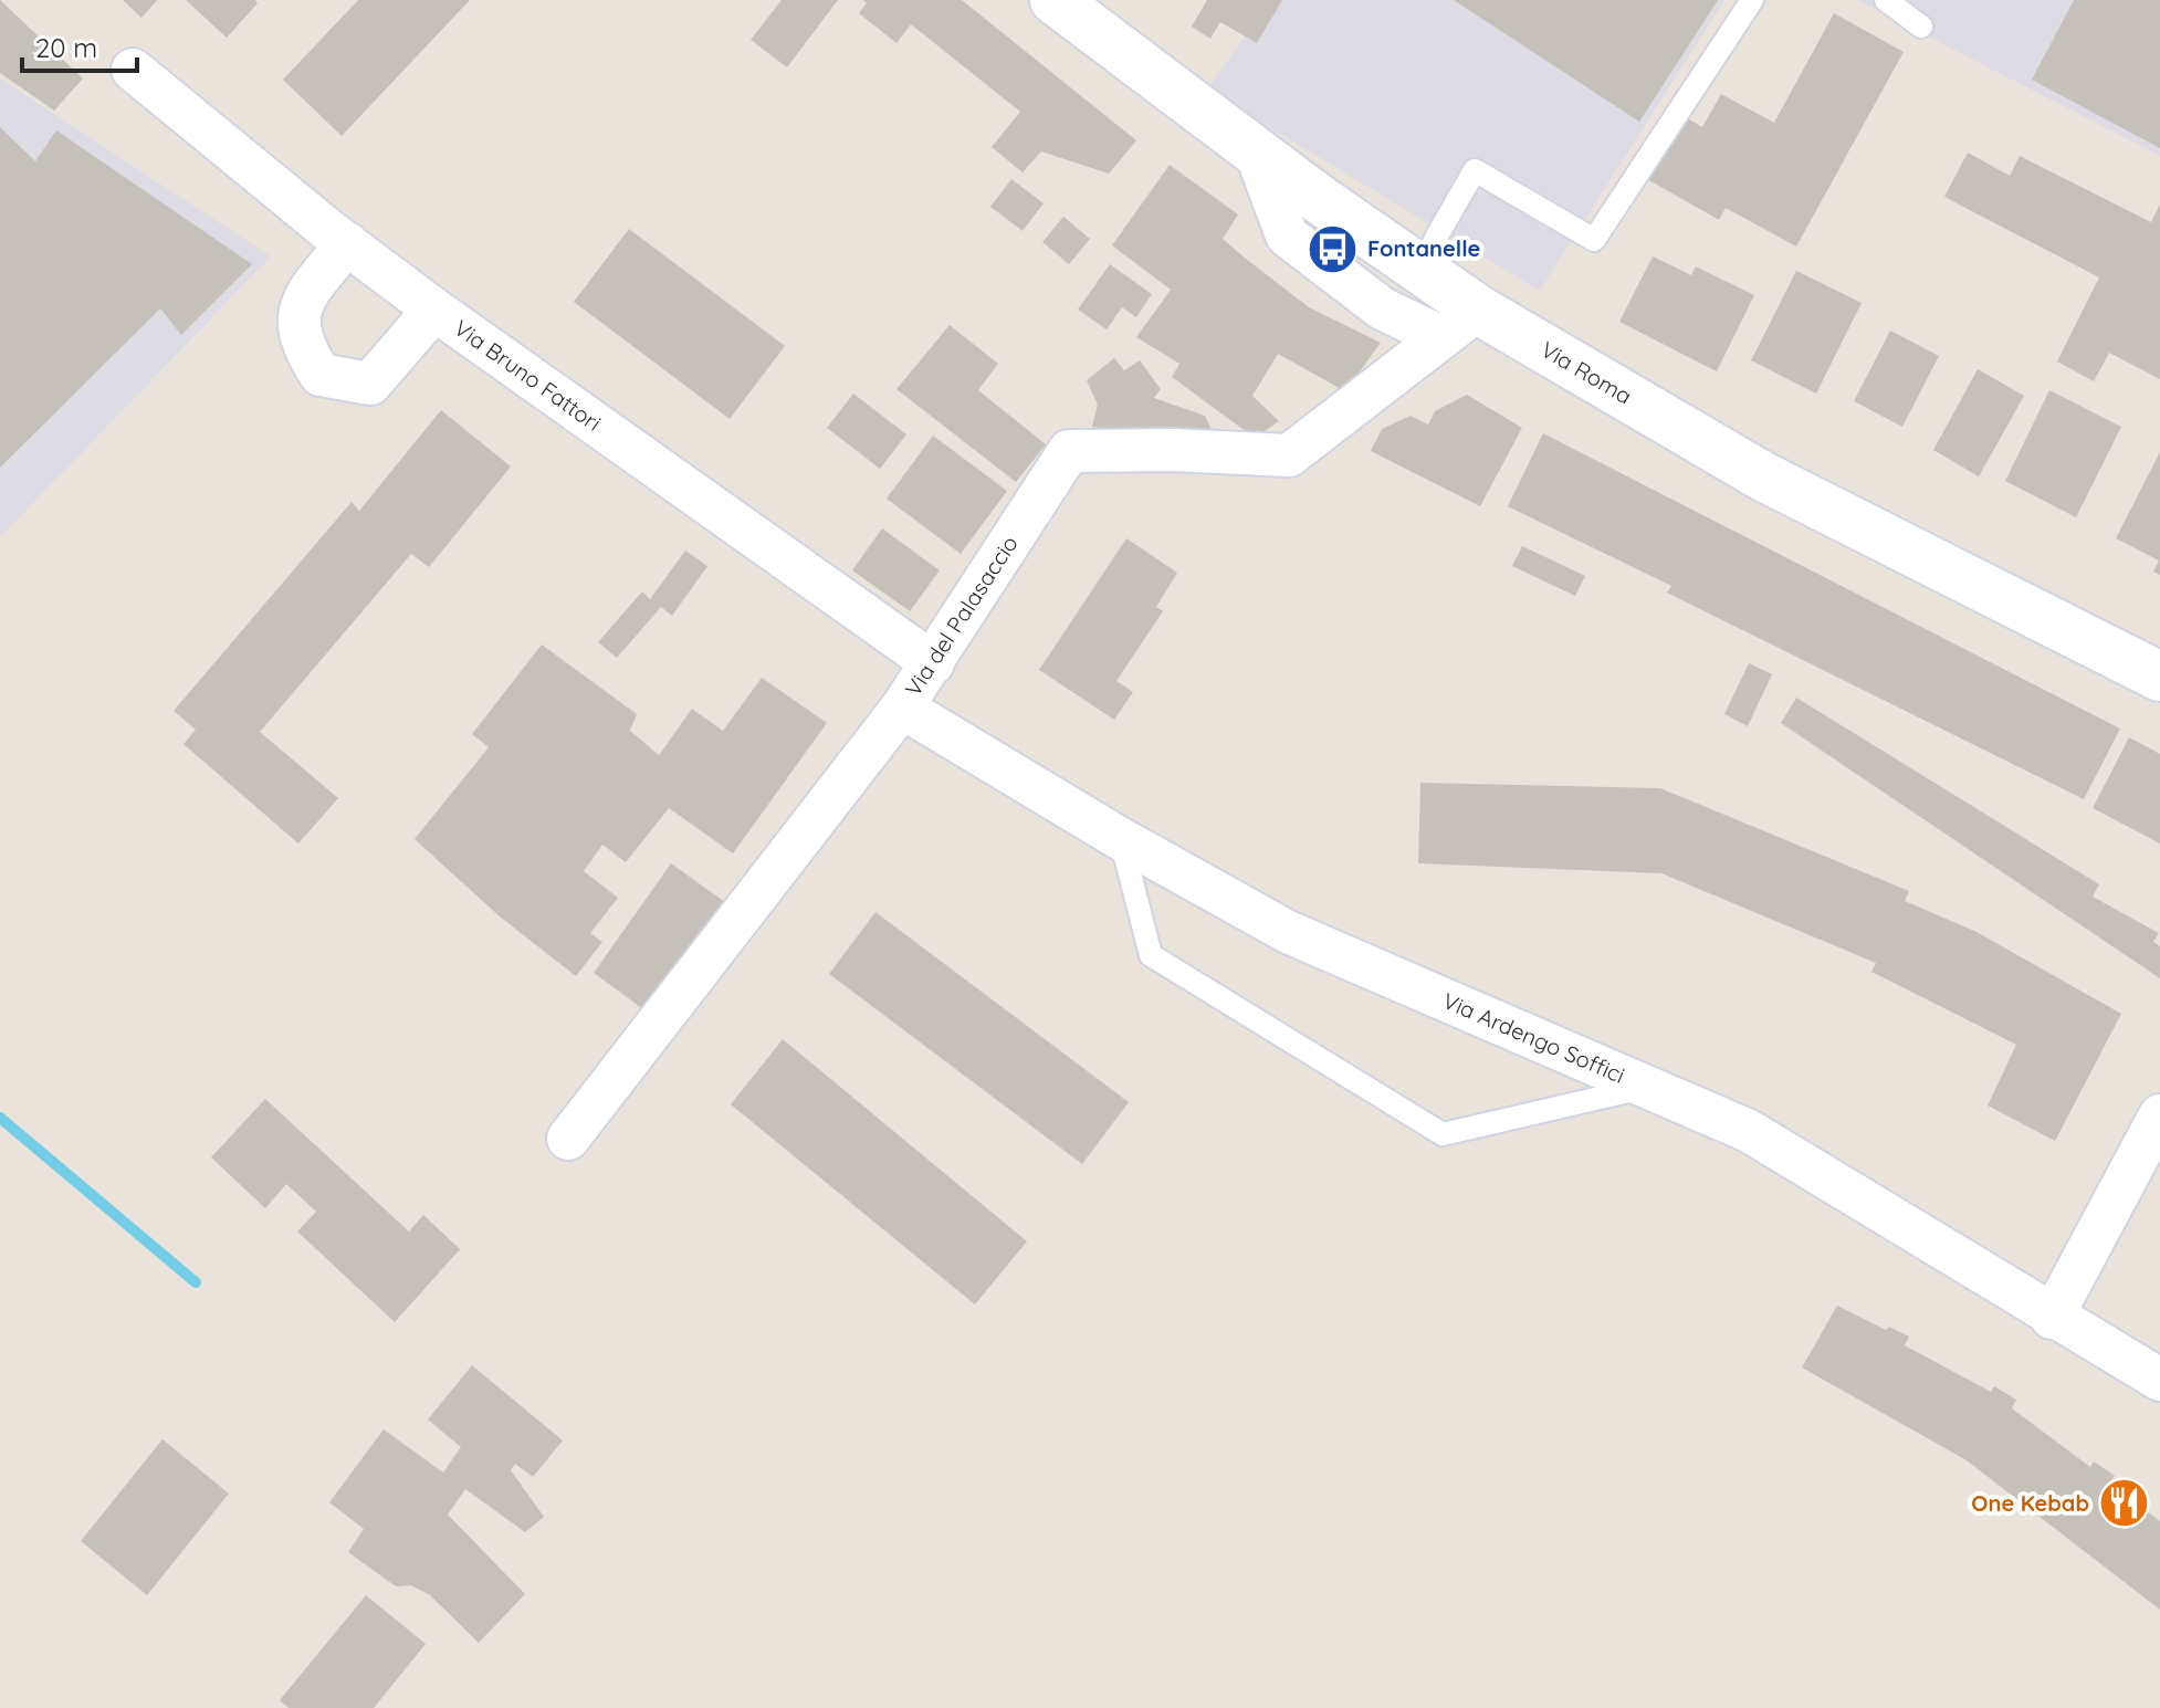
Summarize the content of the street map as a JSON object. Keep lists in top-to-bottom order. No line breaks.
{"streets":{"main road":["Via Roma"],"street":["Via Bruno Fattori","Via del Palasaccio","Via Ardengo Soffici"]},"crossings":[["Via Roma","Via del Palasaccio"],["Via Bruno Fattori","Via del Palasaccio"],["Via del Palasaccio","Via Ardengo Soffici"]],"places":{"bus stop":["Fontanelle"],"restaurant":["One Kebab"]},"scale_bar":"20 m"}
